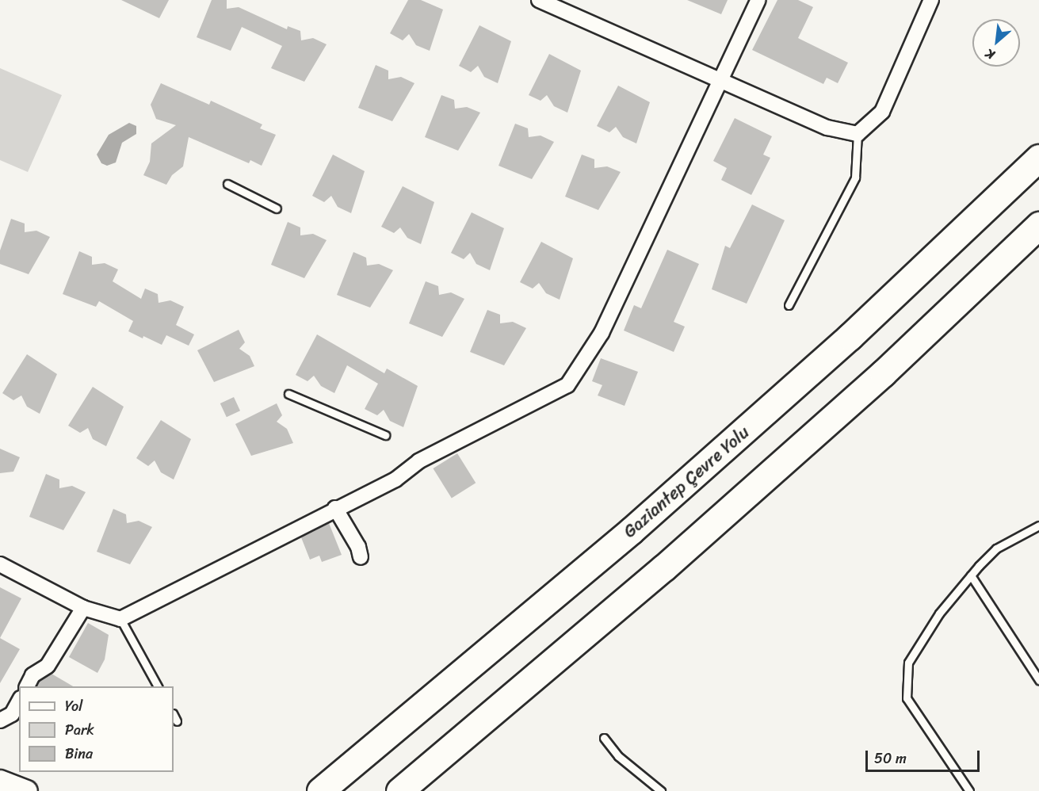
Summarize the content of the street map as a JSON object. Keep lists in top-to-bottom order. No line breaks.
{"streets":{"highway":["Gaziantep Çevre Yolu"]},"legend":["Yol","Park","Bina"],"scale_bar":"50 m","north":"bottom left"}
